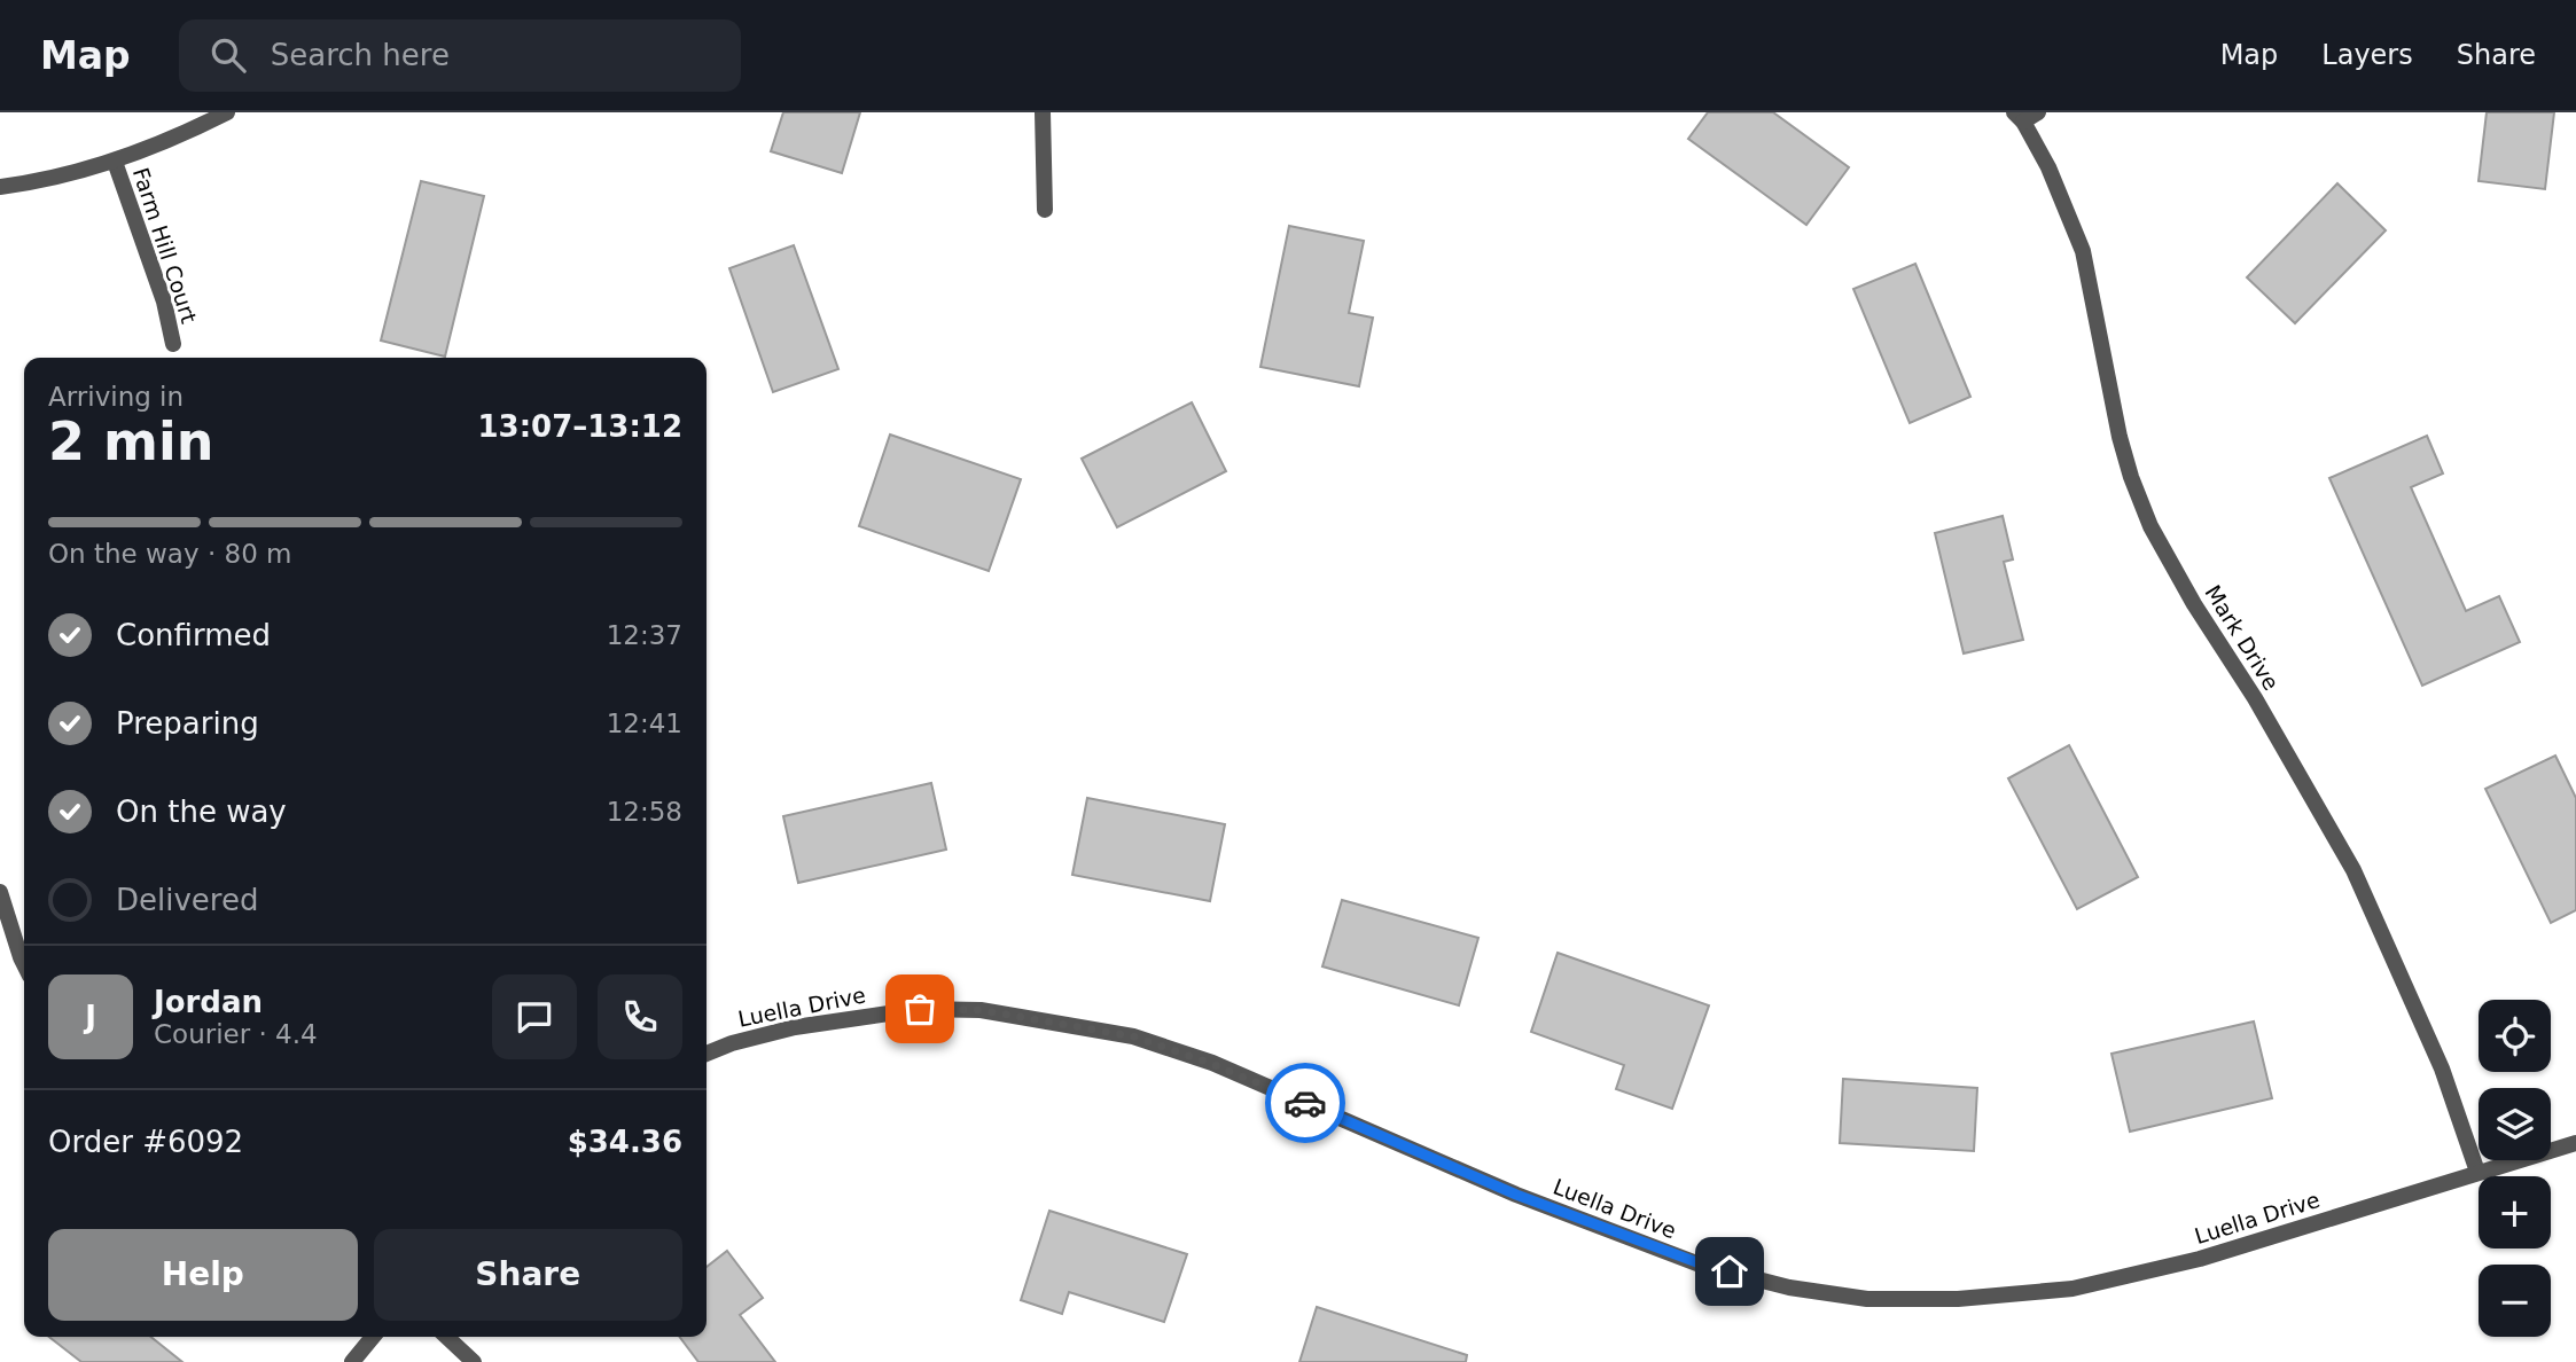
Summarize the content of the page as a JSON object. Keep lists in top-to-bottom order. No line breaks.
{"streets":{"street":["Farm Hill Court","Mark Drive","Luella Drive"]},"crossings":[["Mark Drive","Luella Drive"]],"page":{"header":"Map","search":"Search here","nav":["Map","Layers","Share"],"heading":["2 min","Arriving in","13:07–13:12"],"panel":["Jordan","Courier · 4.4","Order #6092","$34.36"],"bar":"On the way · 80 m","list":[["Confirmed","12:37"],["Preparing","12:41"],["On the way","12:58"],"Delivered"],"round":"J","map_buttons":["+","−"],"buttons":["Help","Share"]}}
